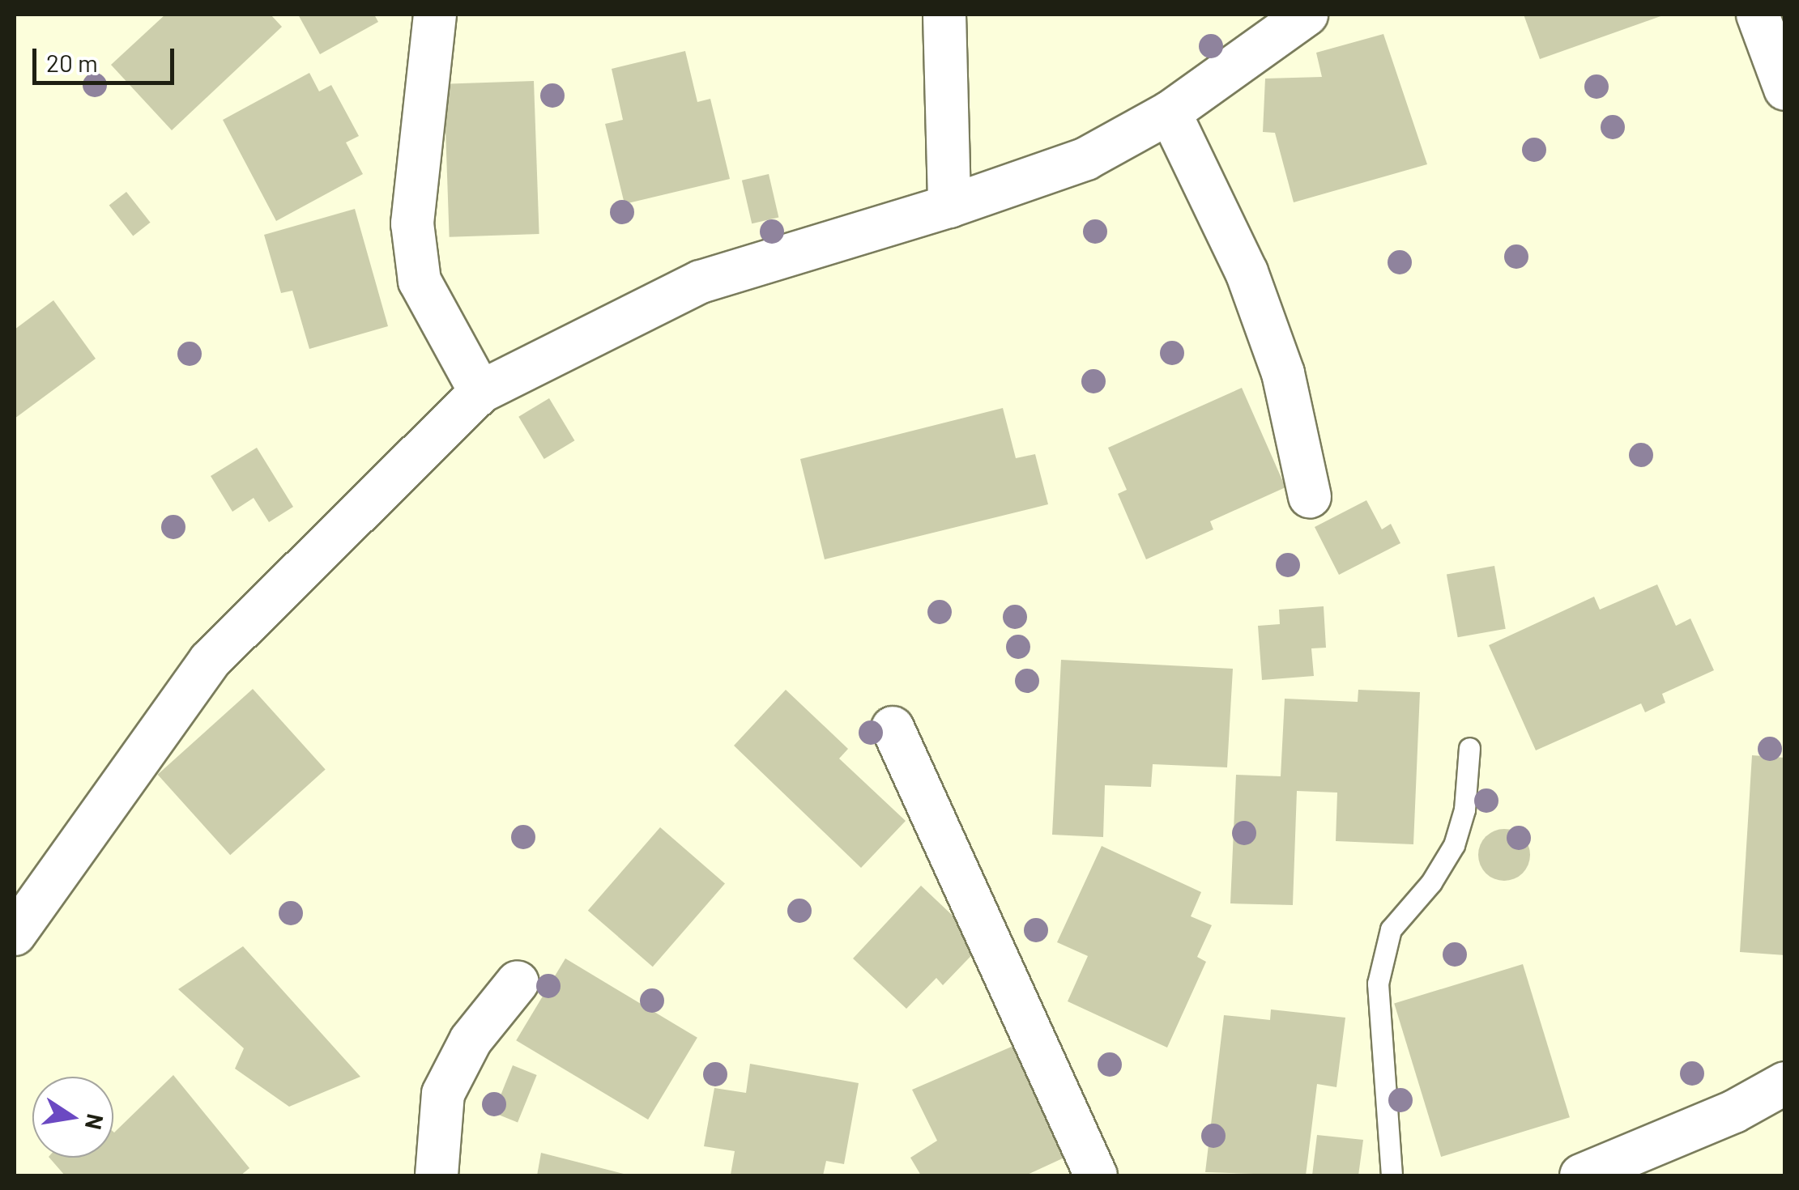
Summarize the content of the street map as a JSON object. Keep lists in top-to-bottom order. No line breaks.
{"scale_bar":"20 m","north":"right"}
